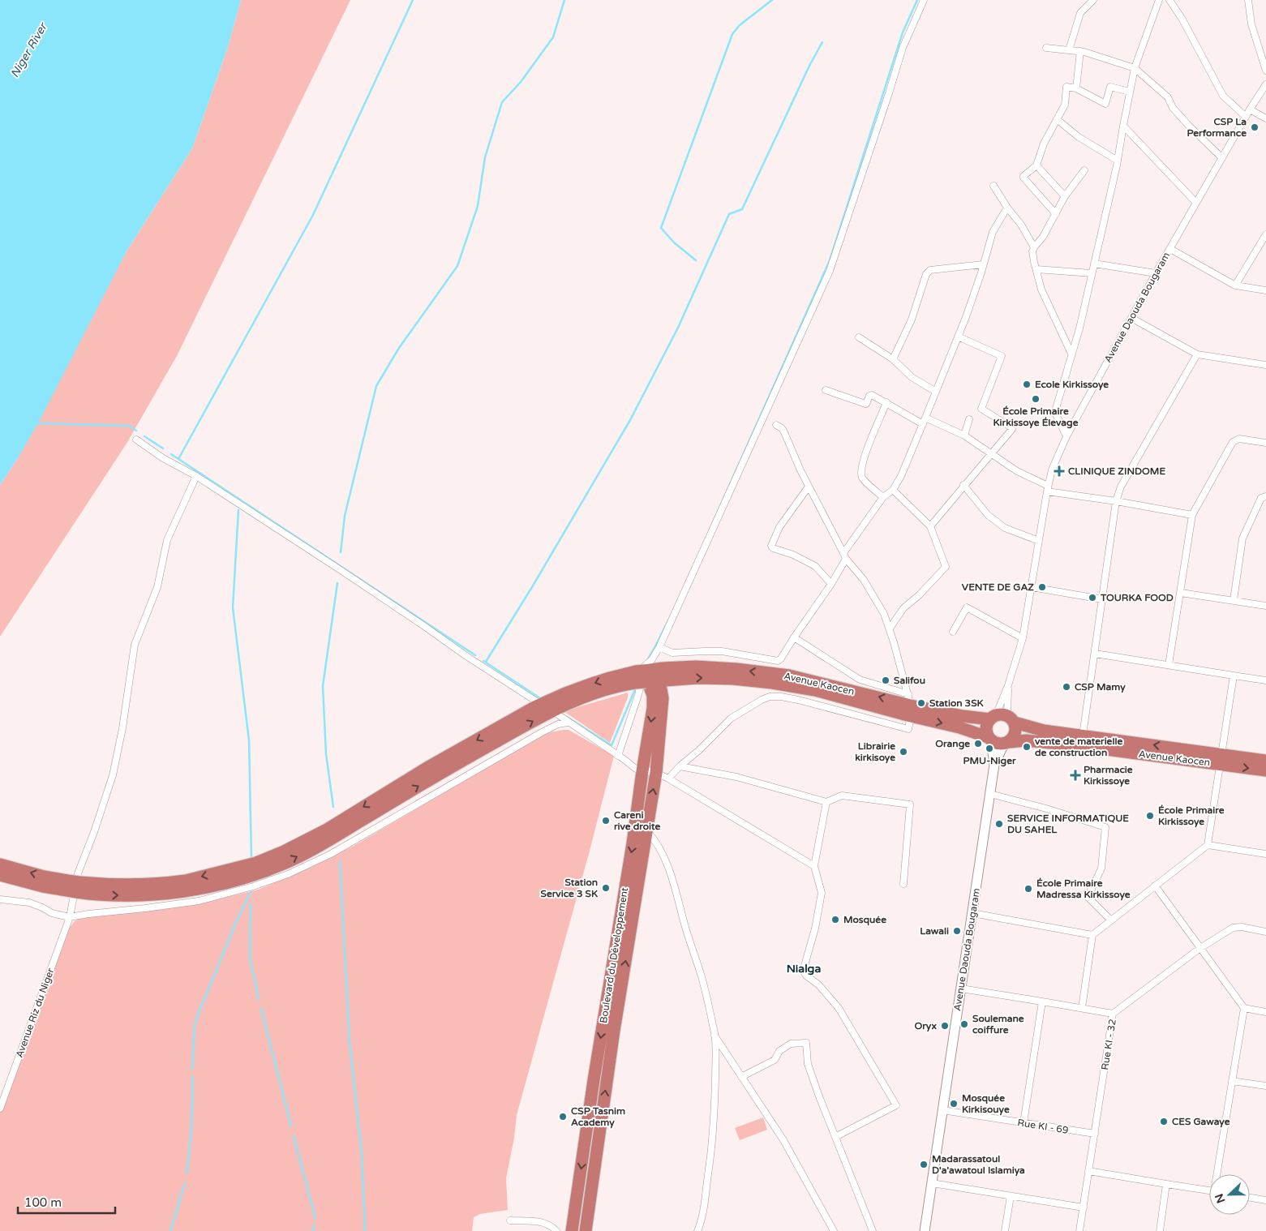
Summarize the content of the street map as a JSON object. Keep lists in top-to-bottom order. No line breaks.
{"streets":{"highway":["Avenue Kaocen","Boulevard du Développement"],"street":["Avenue Daouda Bougaram","Avenue Riz du Niger","Rue KI - 32","Rue KI - 69"]},"crossings":[["Avenue Daouda Bougaram","Avenue Kaocen"],["Avenue Daouda Bougaram","Rue KI - 69"],["Avenue Kaocen","Boulevard du Développement"],["Rue KI - 32","Rue KI - 69"]],"districts":["Nialga"],"water":["Niger River"],"places":{"other":["CSP La Performance","Ecole Kirkissoye","École Primaire Kirkissoye Élevage","VENTE DE GAZ","TOURKA FOOD","Salifou","CSP Mamy","Station 3SK","Orange","vente de materielle de construction","PMU-Niger","Librairie kirkisoye","École Primaire Kirkissoye","Careni rive droite","SERVICE INFORMATIQUE DU SAHEL","Station Service 3 SK","École Primaire Madressa Kirkissoye","Mosquée","Lawali","Soulemane coiffure","Oryx","Mosquée Kirkisouye","CSP Tasnim Academy","CES Gawaye","Madarassatoul D'a'awatoul Islamiya"],"health":["CLINIQUE ZINDOME","Pharmacie Kirkissoye"]},"scale_bar":"100 m","north":"left"}
